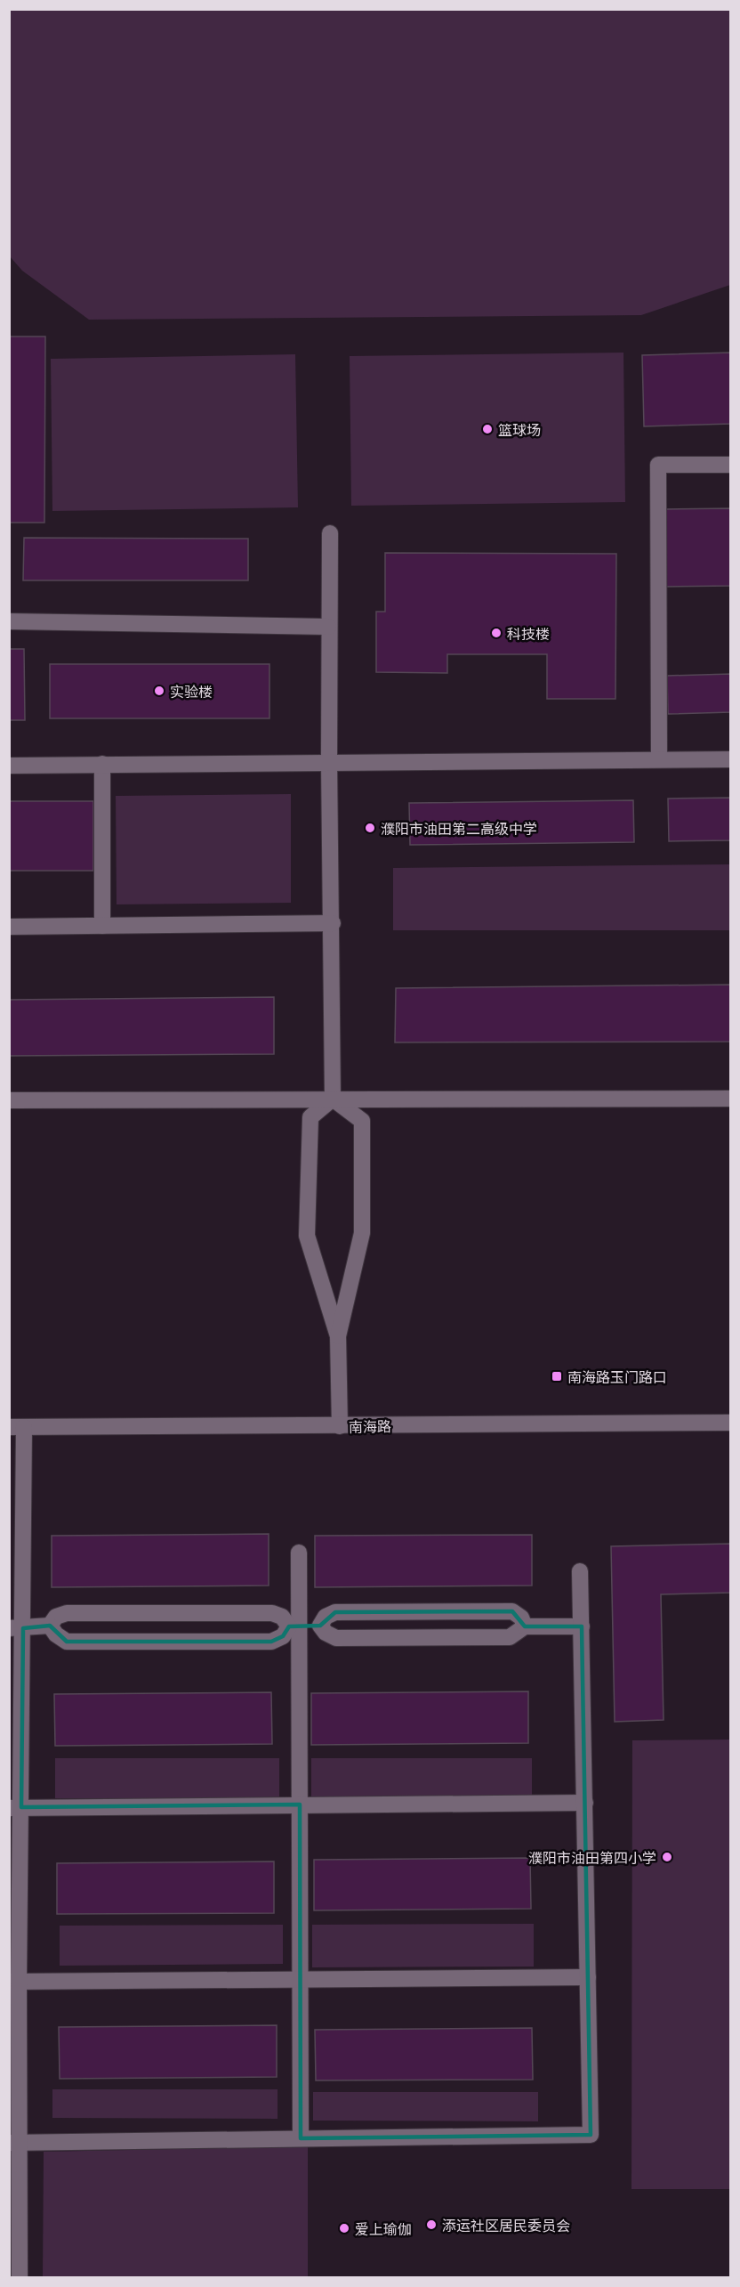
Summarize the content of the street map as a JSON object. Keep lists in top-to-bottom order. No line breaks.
{"streets":{"street":["南海路"]},"places":{"other":["篮球场","科技楼","实验楼","濮阳市油田第二高级中学","濮阳市油田第四小学","添运社区居民委员会","爱上瑜伽"],"transit":["南海路玉门路口"]}}
